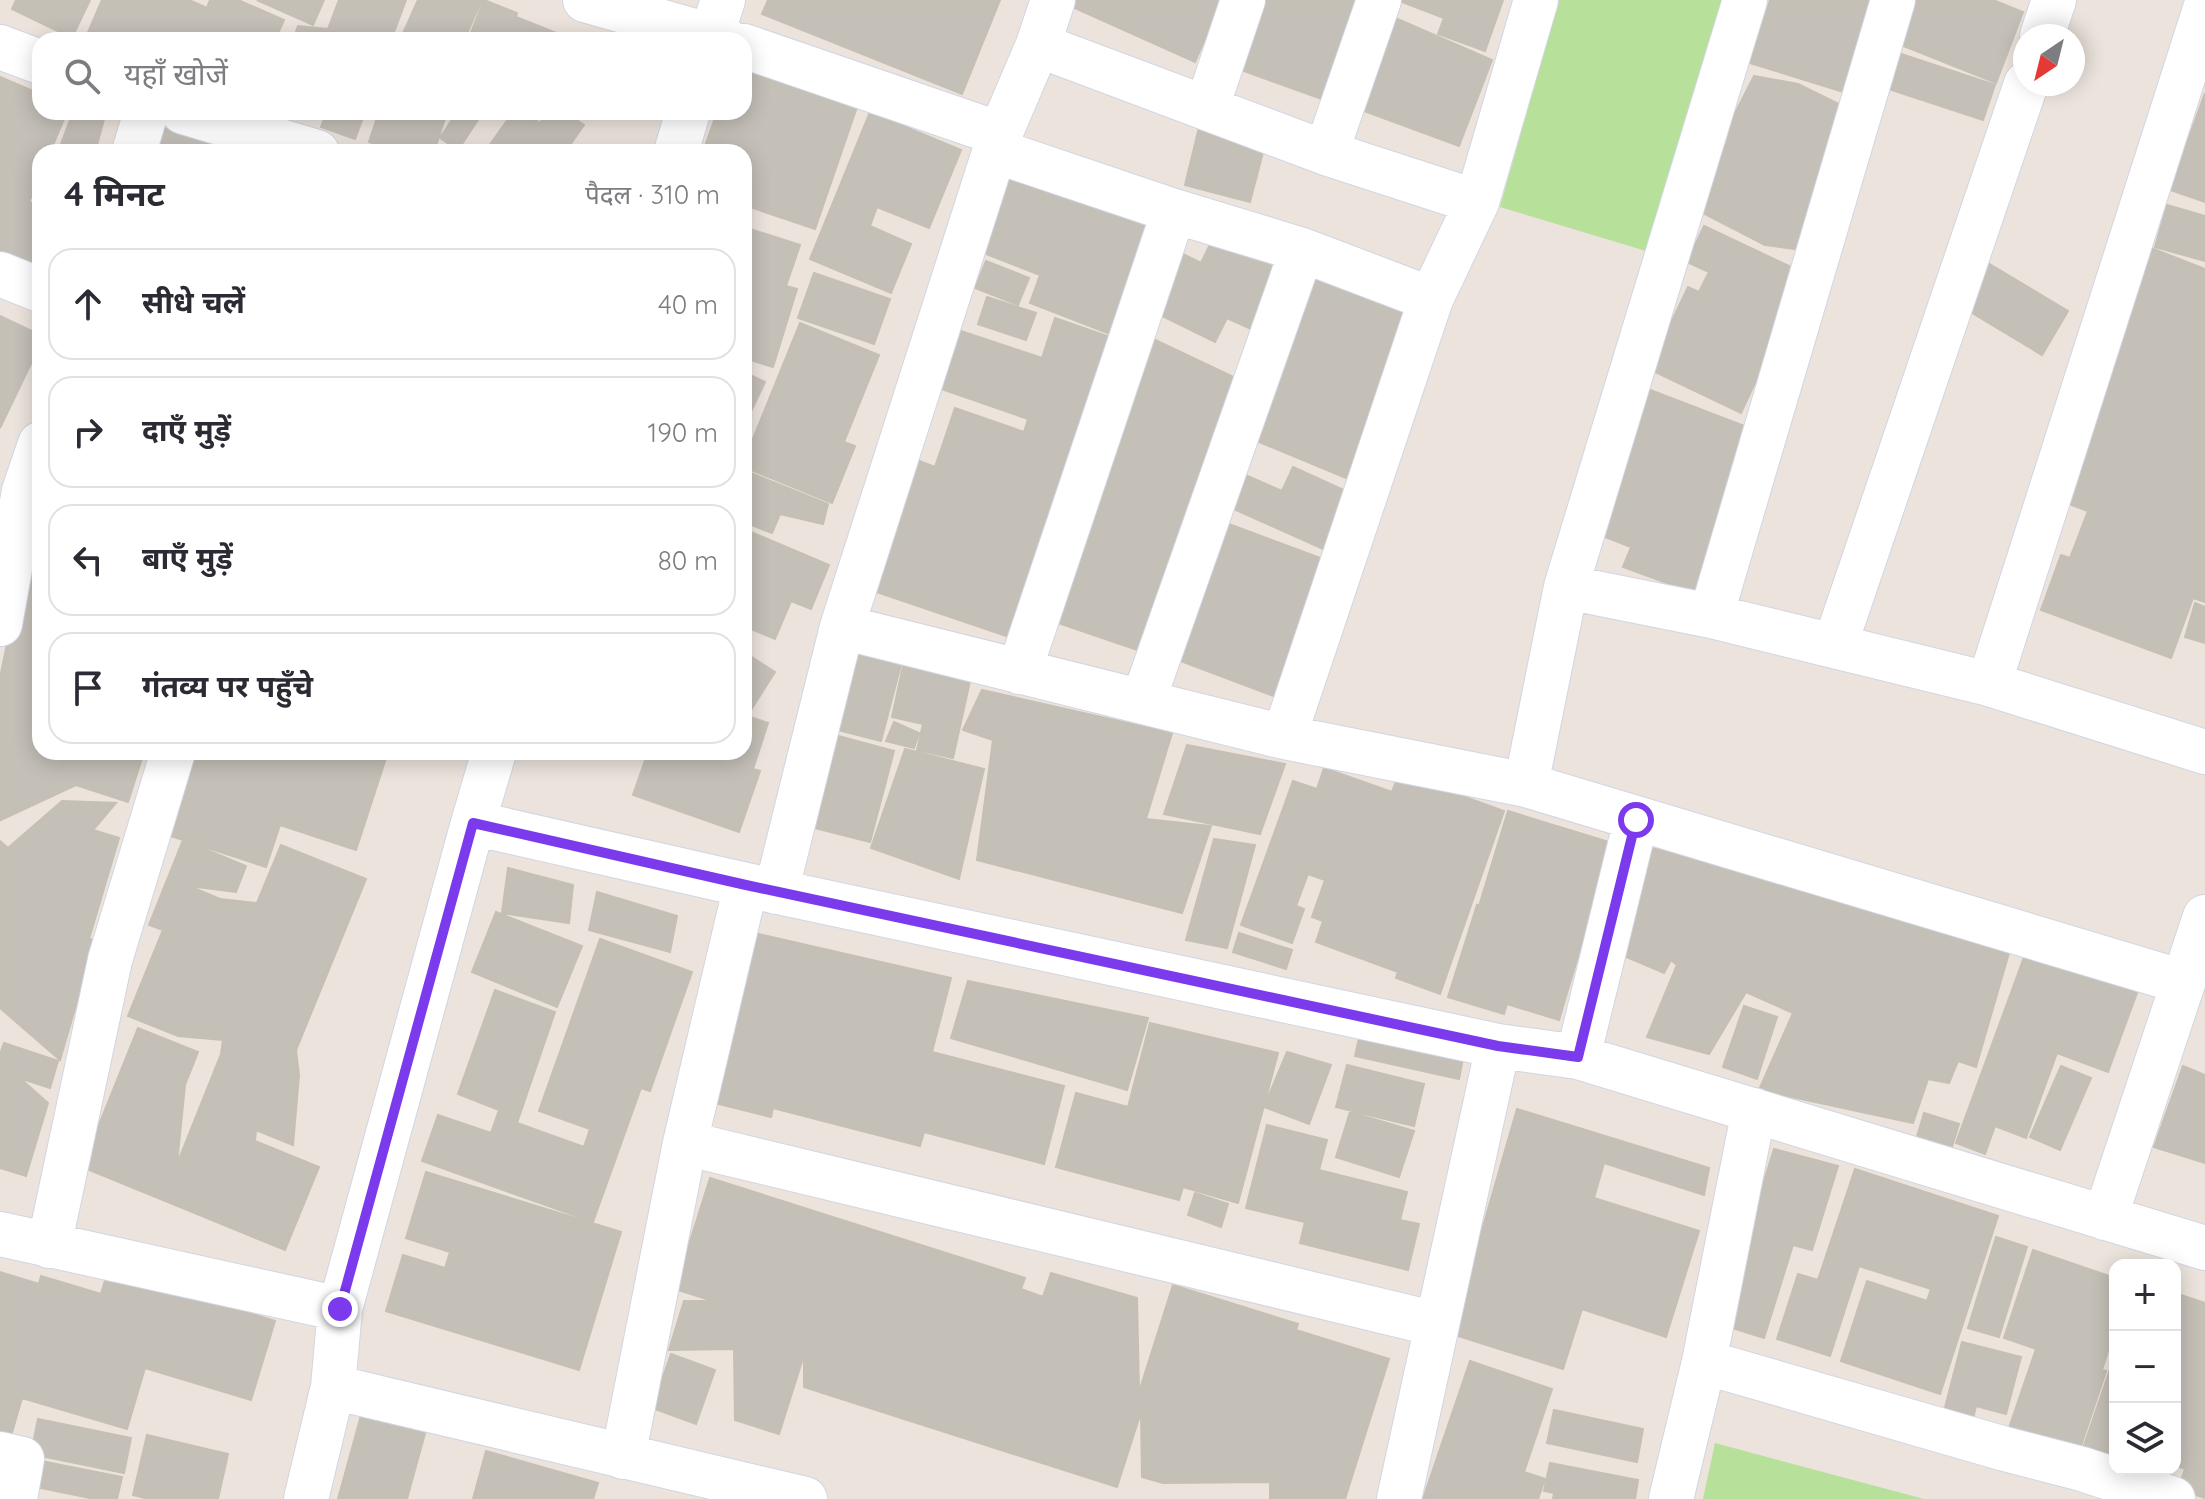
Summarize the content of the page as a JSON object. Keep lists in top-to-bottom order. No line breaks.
{"north":"bottom left","page":{"search":"यहाँ खोजें","heading":["4 मिनट","पैदल · 310 m"],"list":[["सीधे चलें","40 m"],["दाएँ मुड़ें","190 m"],["बाएँ मुड़ें","80 m"],"गंतव्य पर पहुँचे"],"map_buttons":["+","−"]}}
